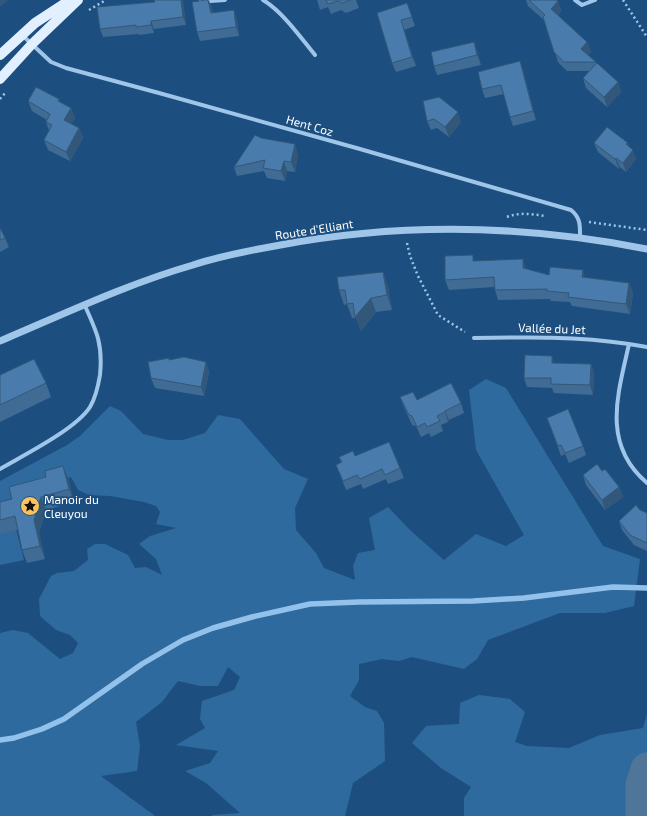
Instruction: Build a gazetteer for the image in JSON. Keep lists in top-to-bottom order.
{
  "streets": {
    "street": ["Hent Coz", "Route d'Elliant", "Vallée du Jet"]
  },
  "crossings": [
    ["Hent Coz", "Route d'Elliant"]
  ],
  "places": {
    "place": ["Manoir du Cleuyou"]
  }
}
